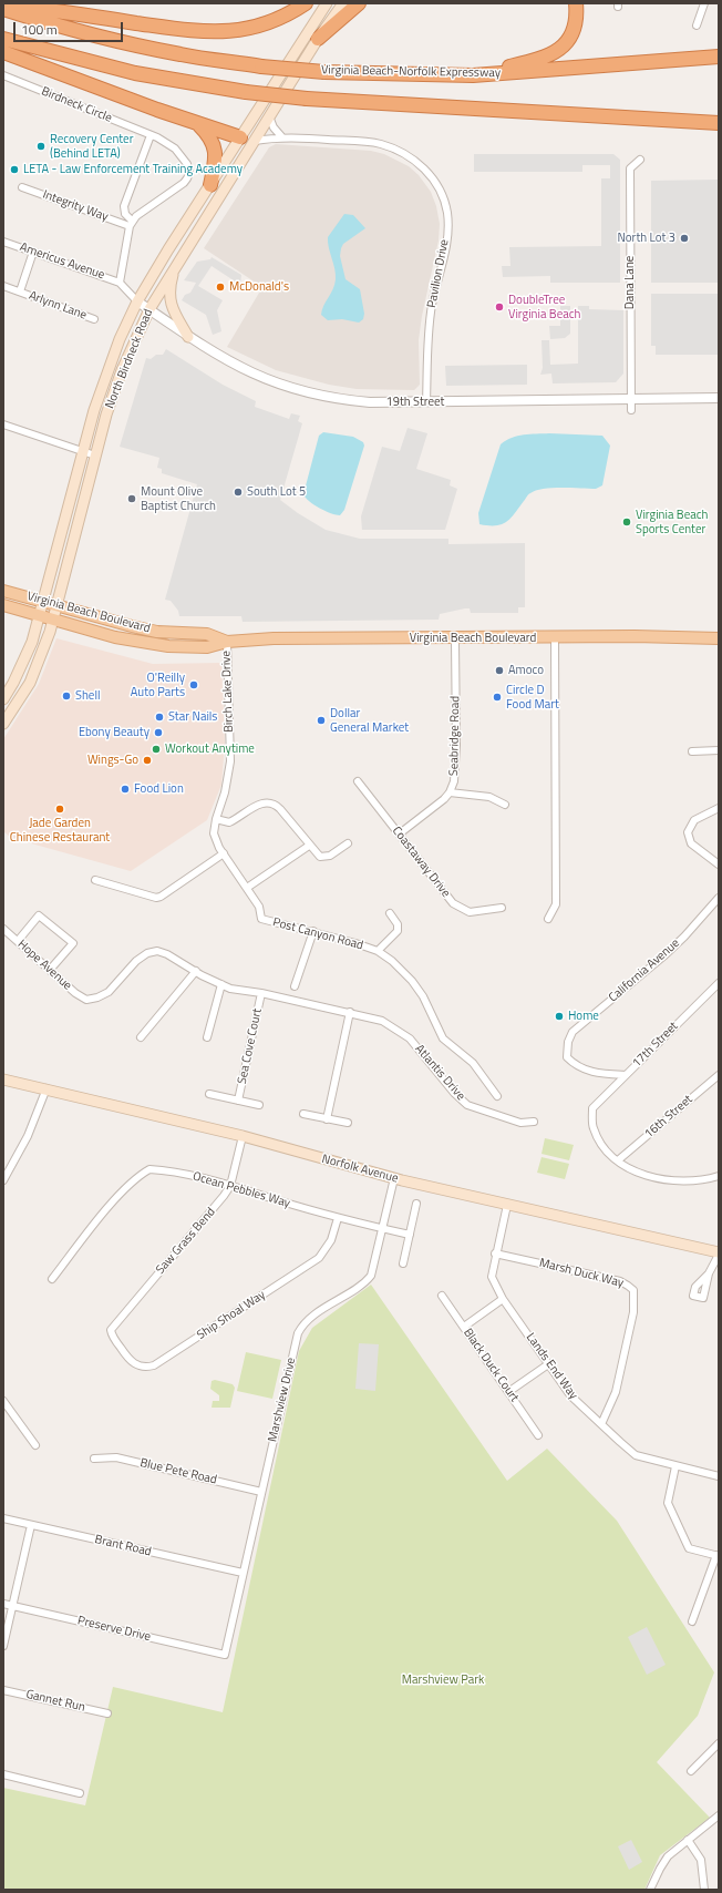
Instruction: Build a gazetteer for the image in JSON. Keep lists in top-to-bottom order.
{
  "streets": {
    "highway": ["Virginia Beach-Norfolk Expressway"],
    "main road": [
      "Pavilion Drive",
      "North Birdneck Road",
      "Virginia Beach Boulevard",
      "Norfolk Avenue"
    ],
    "street": [
      "Birdneck Circle",
      "Integrity Way",
      "Americus Avenue",
      "Dana Lane",
      "Arlynn Lane",
      "19th Street",
      "Birch Lake Drive",
      "Seabridge Road",
      "Coastaway Drive",
      "Post Canyon Road",
      "Hope Avenue",
      "California Avenue",
      "17th Street",
      "Sea Cove Court",
      "Atlantis Drive",
      "16th Street",
      "Ocean Pebbles Way",
      "Saw Grass Bend",
      "Marsh Duck Way",
      "Ship Shoal Way",
      "Black Duck Court",
      "Lands End Way",
      "Marshview Drive",
      "Blue Pete Road",
      "Brant Road",
      "Preserve Drive",
      "Gannet Run"
    ]
  },
  "crossings": [
    ["Birdneck Circle", "Integrity Way"],
    ["Americus Avenue", "Arlynn Lane"],
    ["Pavilion Drive", "North Birdneck Road"],
    ["Pavilion Drive", "19th Street"],
    ["Dana Lane", "19th Street"],
    ["North Birdneck Road", "19th Street"],
    ["North Birdneck Road", "Virginia Beach Boulevard"],
    ["Virginia Beach Boulevard", "Birch Lake Drive"],
    ["Virginia Beach Boulevard", "Seabridge Road"],
    ["Seabridge Road", "Coastaway Drive"],
    ["Hope Avenue", "Atlantis Drive"],
    ["California Avenue", "17th Street"],
    ["17th Street", "16th Street"],
    ["Sea Cove Court", "Atlantis Drive"],
    ["Norfolk Avenue", "Saw Grass Bend"],
    ["Norfolk Avenue", "Lands End Way"],
    ["Norfolk Avenue", "Marshview Drive"],
    ["Ocean Pebbles Way", "Saw Grass Bend"],
    ["Ocean Pebbles Way", "Ship Shoal Way"],
    ["Ocean Pebbles Way", "Marshview Drive"],
    ["Saw Grass Bend", "Ship Shoal Way"],
    ["Marsh Duck Way", "Lands End Way"],
    ["Marshview Drive", "Blue Pete Road"],
    ["Marshview Drive", "Brant Road"],
    ["Marshview Drive", "Preserve Drive"]
  ],
  "parks": ["Marshview Park"],
  "places": [
    "Recovery Center (Behind LETA)",
    "LETA - Law Enforcement Training Academy",
    "North Lot 3",
    "McDonald's",
    "DoubleTree Virginia Beach",
    "South Lot 5",
    "Mount Olive Baptist Church",
    "Virginia Beach Sports Center",
    "Amoco",
    "O'Reilly Auto Parts",
    "Shell",
    "Circle D Food Mart",
    "Star Nails",
    "Dollar General Market",
    "Ebony Beauty",
    "Workout Anytime",
    "Wings-Go",
    "Food Lion",
    "Jade Garden Chinese Restaurant",
    "Home"
  ],
  "scale_bar": "100 m"
}
